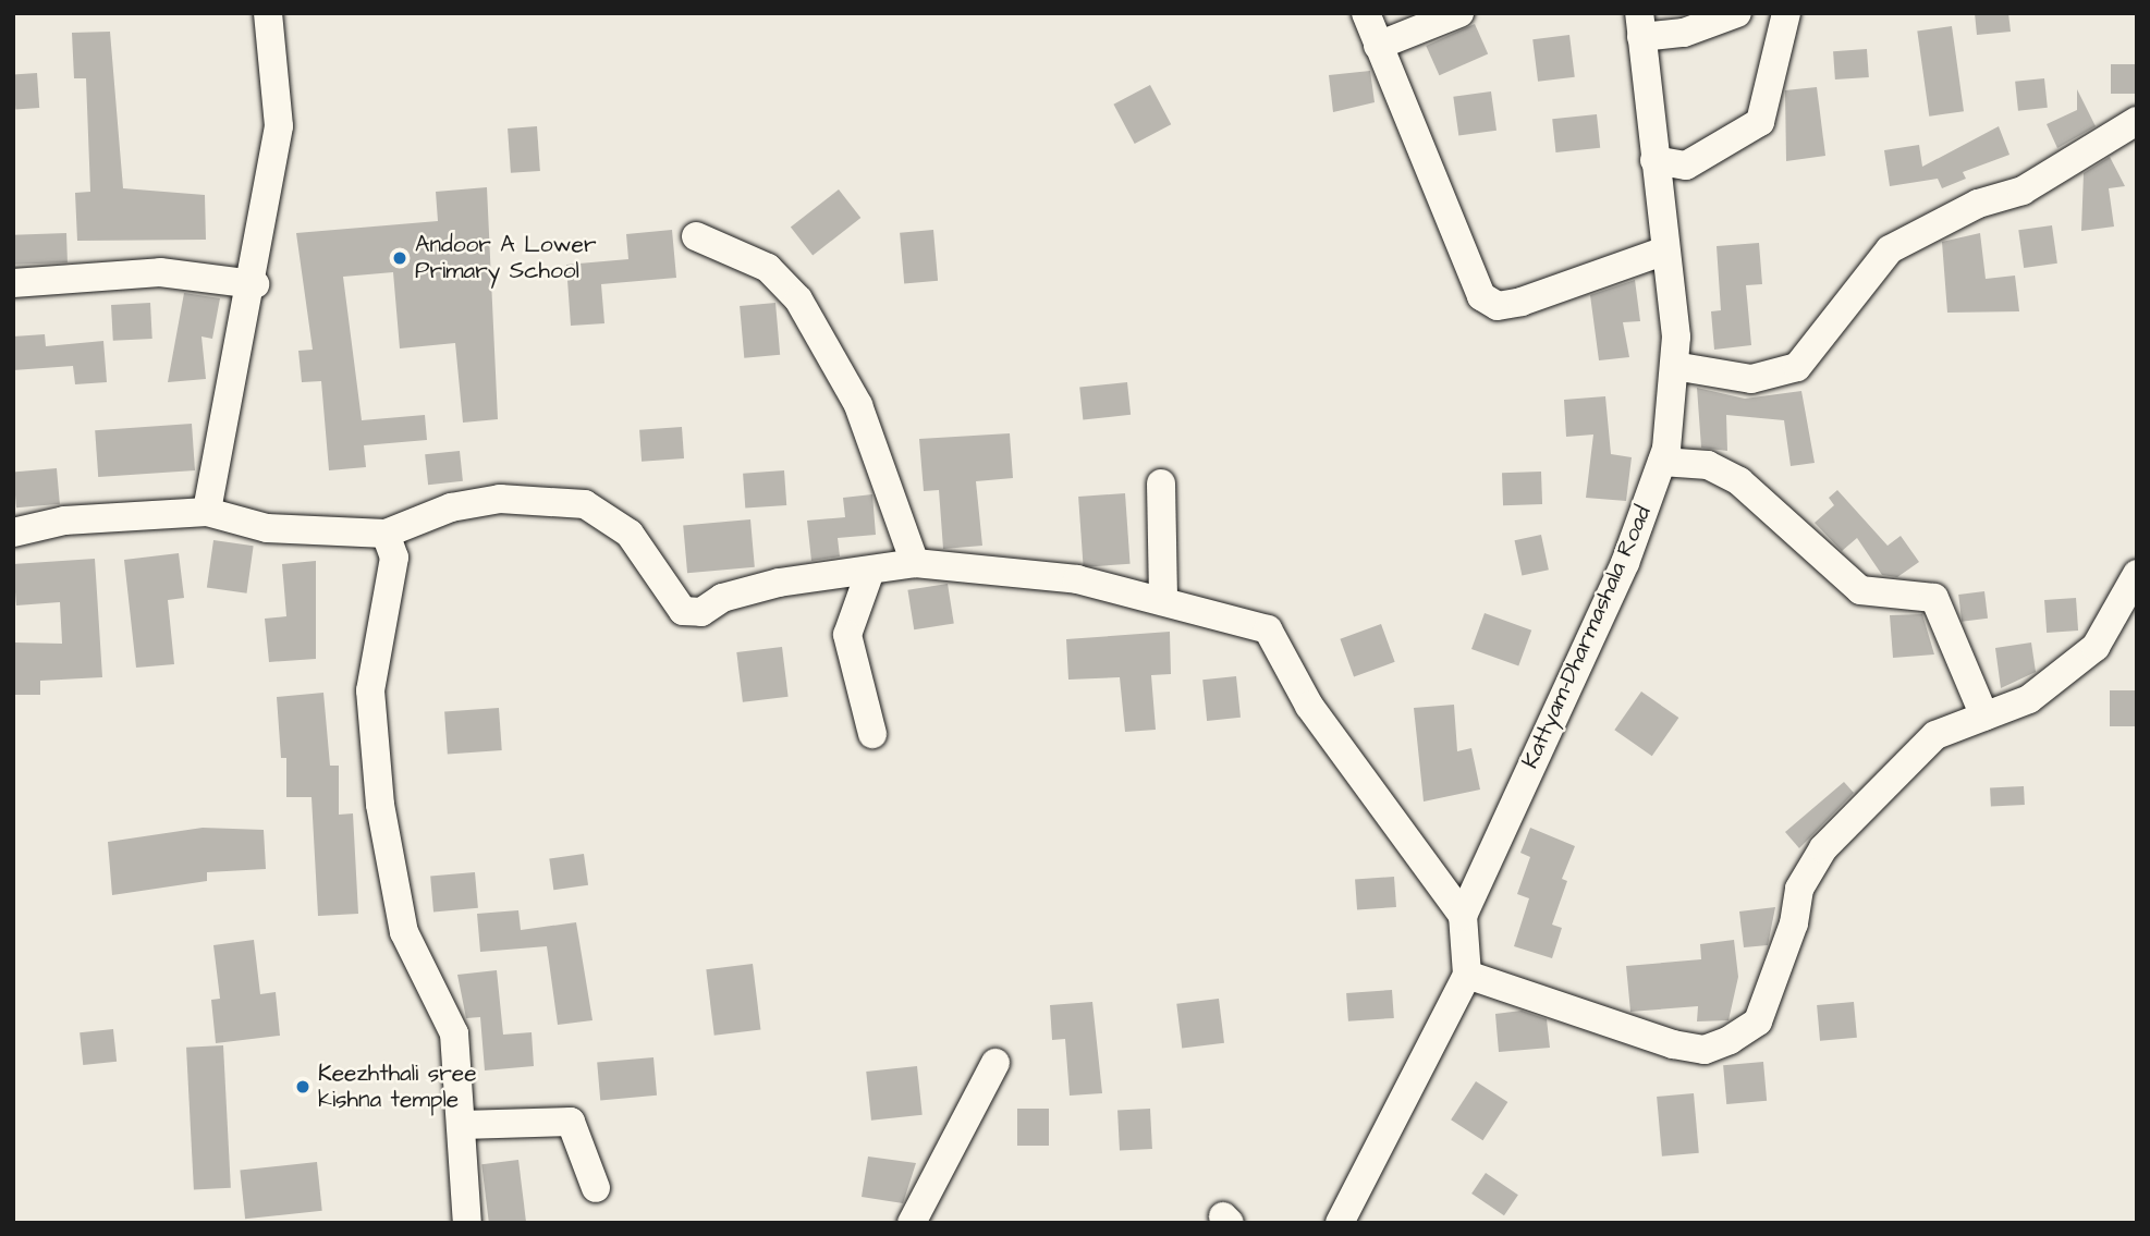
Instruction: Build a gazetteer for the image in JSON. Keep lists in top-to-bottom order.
{
  "streets": {
    "street": ["Kattyam-Dharmashala Road"]
  },
  "places": ["Andoor A Lower Primary School", "Keezhthali sree kishna temple"]
}
